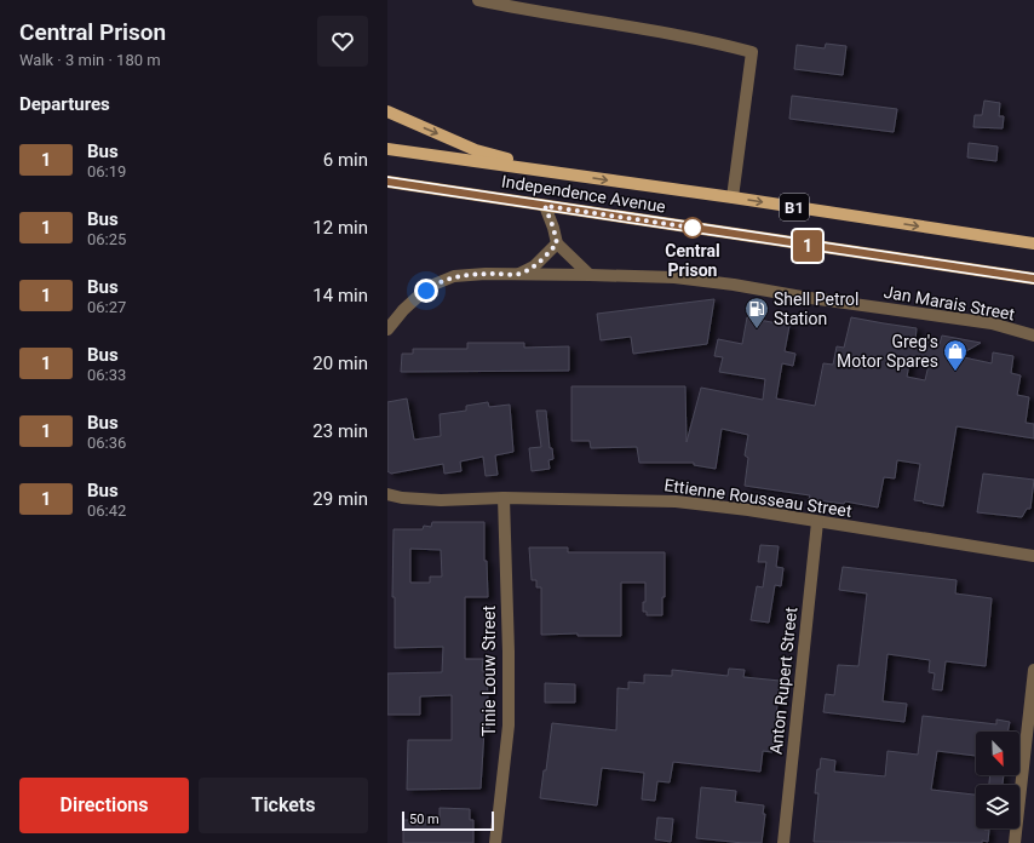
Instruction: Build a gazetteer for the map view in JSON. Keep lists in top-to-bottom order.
{
  "streets": {
    "main road": ["Independence Avenue", "B1"],
    "street": [
      "Jan Marais Street",
      "Ettienne Rousseau Street",
      "Tinie Louw Street",
      "Anton Rupert Street"
    ]
  },
  "crossings": [
    ["Independence Avenue", "B1"],
    ["Ettienne Rousseau Street", "Tinie Louw Street"],
    ["Ettienne Rousseau Street", "Anton Rupert Street"]
  ],
  "places": {
    "other": ["Central Prison"],
    "fuel station": ["Shell Petrol Station"],
    "shop": ["Greg's Motor Spares"]
  },
  "lines": ["bus line 1"],
  "scale_bar": "50 m",
  "north": "bottom right",
  "page": {
    "heading": [
      ["Central Prison", "Walk · 3 min · 180 m"],
      "Departures"
    ],
    "on_map": "1",
    "list": [
      {
        "mark": "1",
        "name": "Bus",
        "note": "06:19",
        "value": "6 min"
      },
      {
        "mark": "1",
        "name": "Bus",
        "note": "06:25",
        "value": "12 min"
      },
      {
        "mark": "1",
        "name": "Bus",
        "note": "06:27",
        "value": "14 min"
      },
      {
        "mark": "1",
        "name": "Bus",
        "note": "06:33",
        "value": "20 min"
      },
      {
        "mark": "1",
        "name": "Bus",
        "note": "06:36",
        "value": "23 min"
      },
      {
        "mark": "1",
        "name": "Bus",
        "note": "06:42",
        "value": "29 min"
      }
    ],
    "buttons": ["Directions", "Tickets"],
    "scale": "50 m"
  }
}
